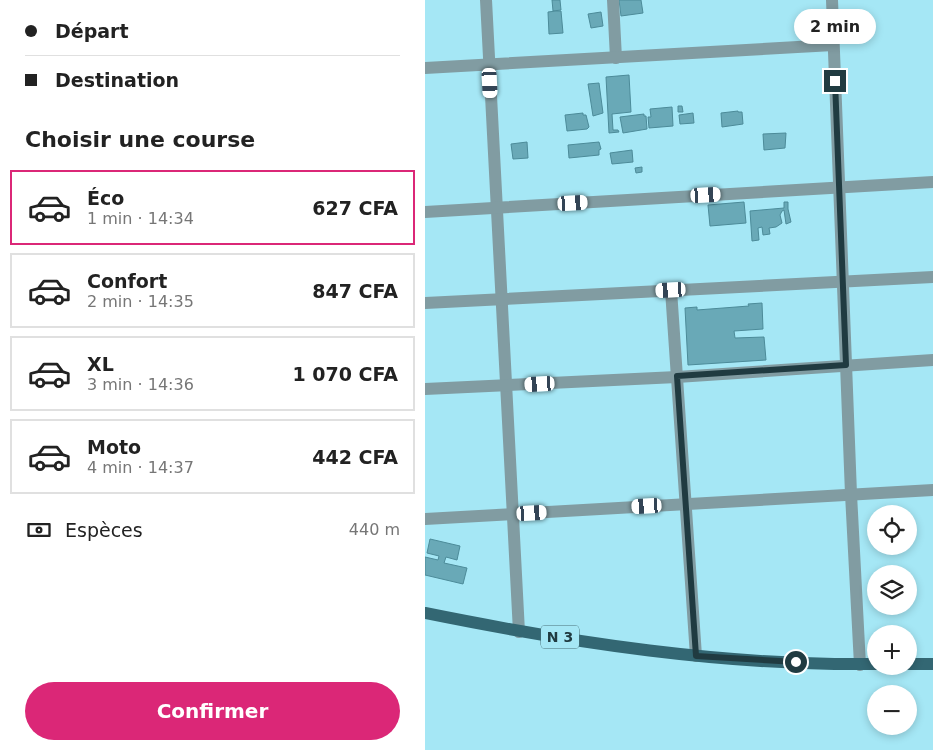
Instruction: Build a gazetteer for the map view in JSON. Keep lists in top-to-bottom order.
{
  "streets": {
    "main road": ["N 3"]
  },
  "page": {
    "banner": ["Départ", "Destination"],
    "bubble": "2 min",
    "heading": "Choisir une course",
    "list": [
      {
        "name": "Éco",
        "note": "1 min · 14:34",
        "value": "627 CFA"
      },
      {
        "name": "Confort",
        "note": "2 min · 14:35",
        "value": "847 CFA"
      },
      {
        "name": "XL",
        "note": "3 min · 14:36",
        "value": "1 070 CFA"
      },
      {
        "name": "Moto",
        "note": "4 min · 14:37",
        "value": "442 CFA"
      }
    ],
    "pay": ["Espèces", "440 m"],
    "map_buttons": ["+", "−"],
    "buttons": "Confirmer"
  }
}
